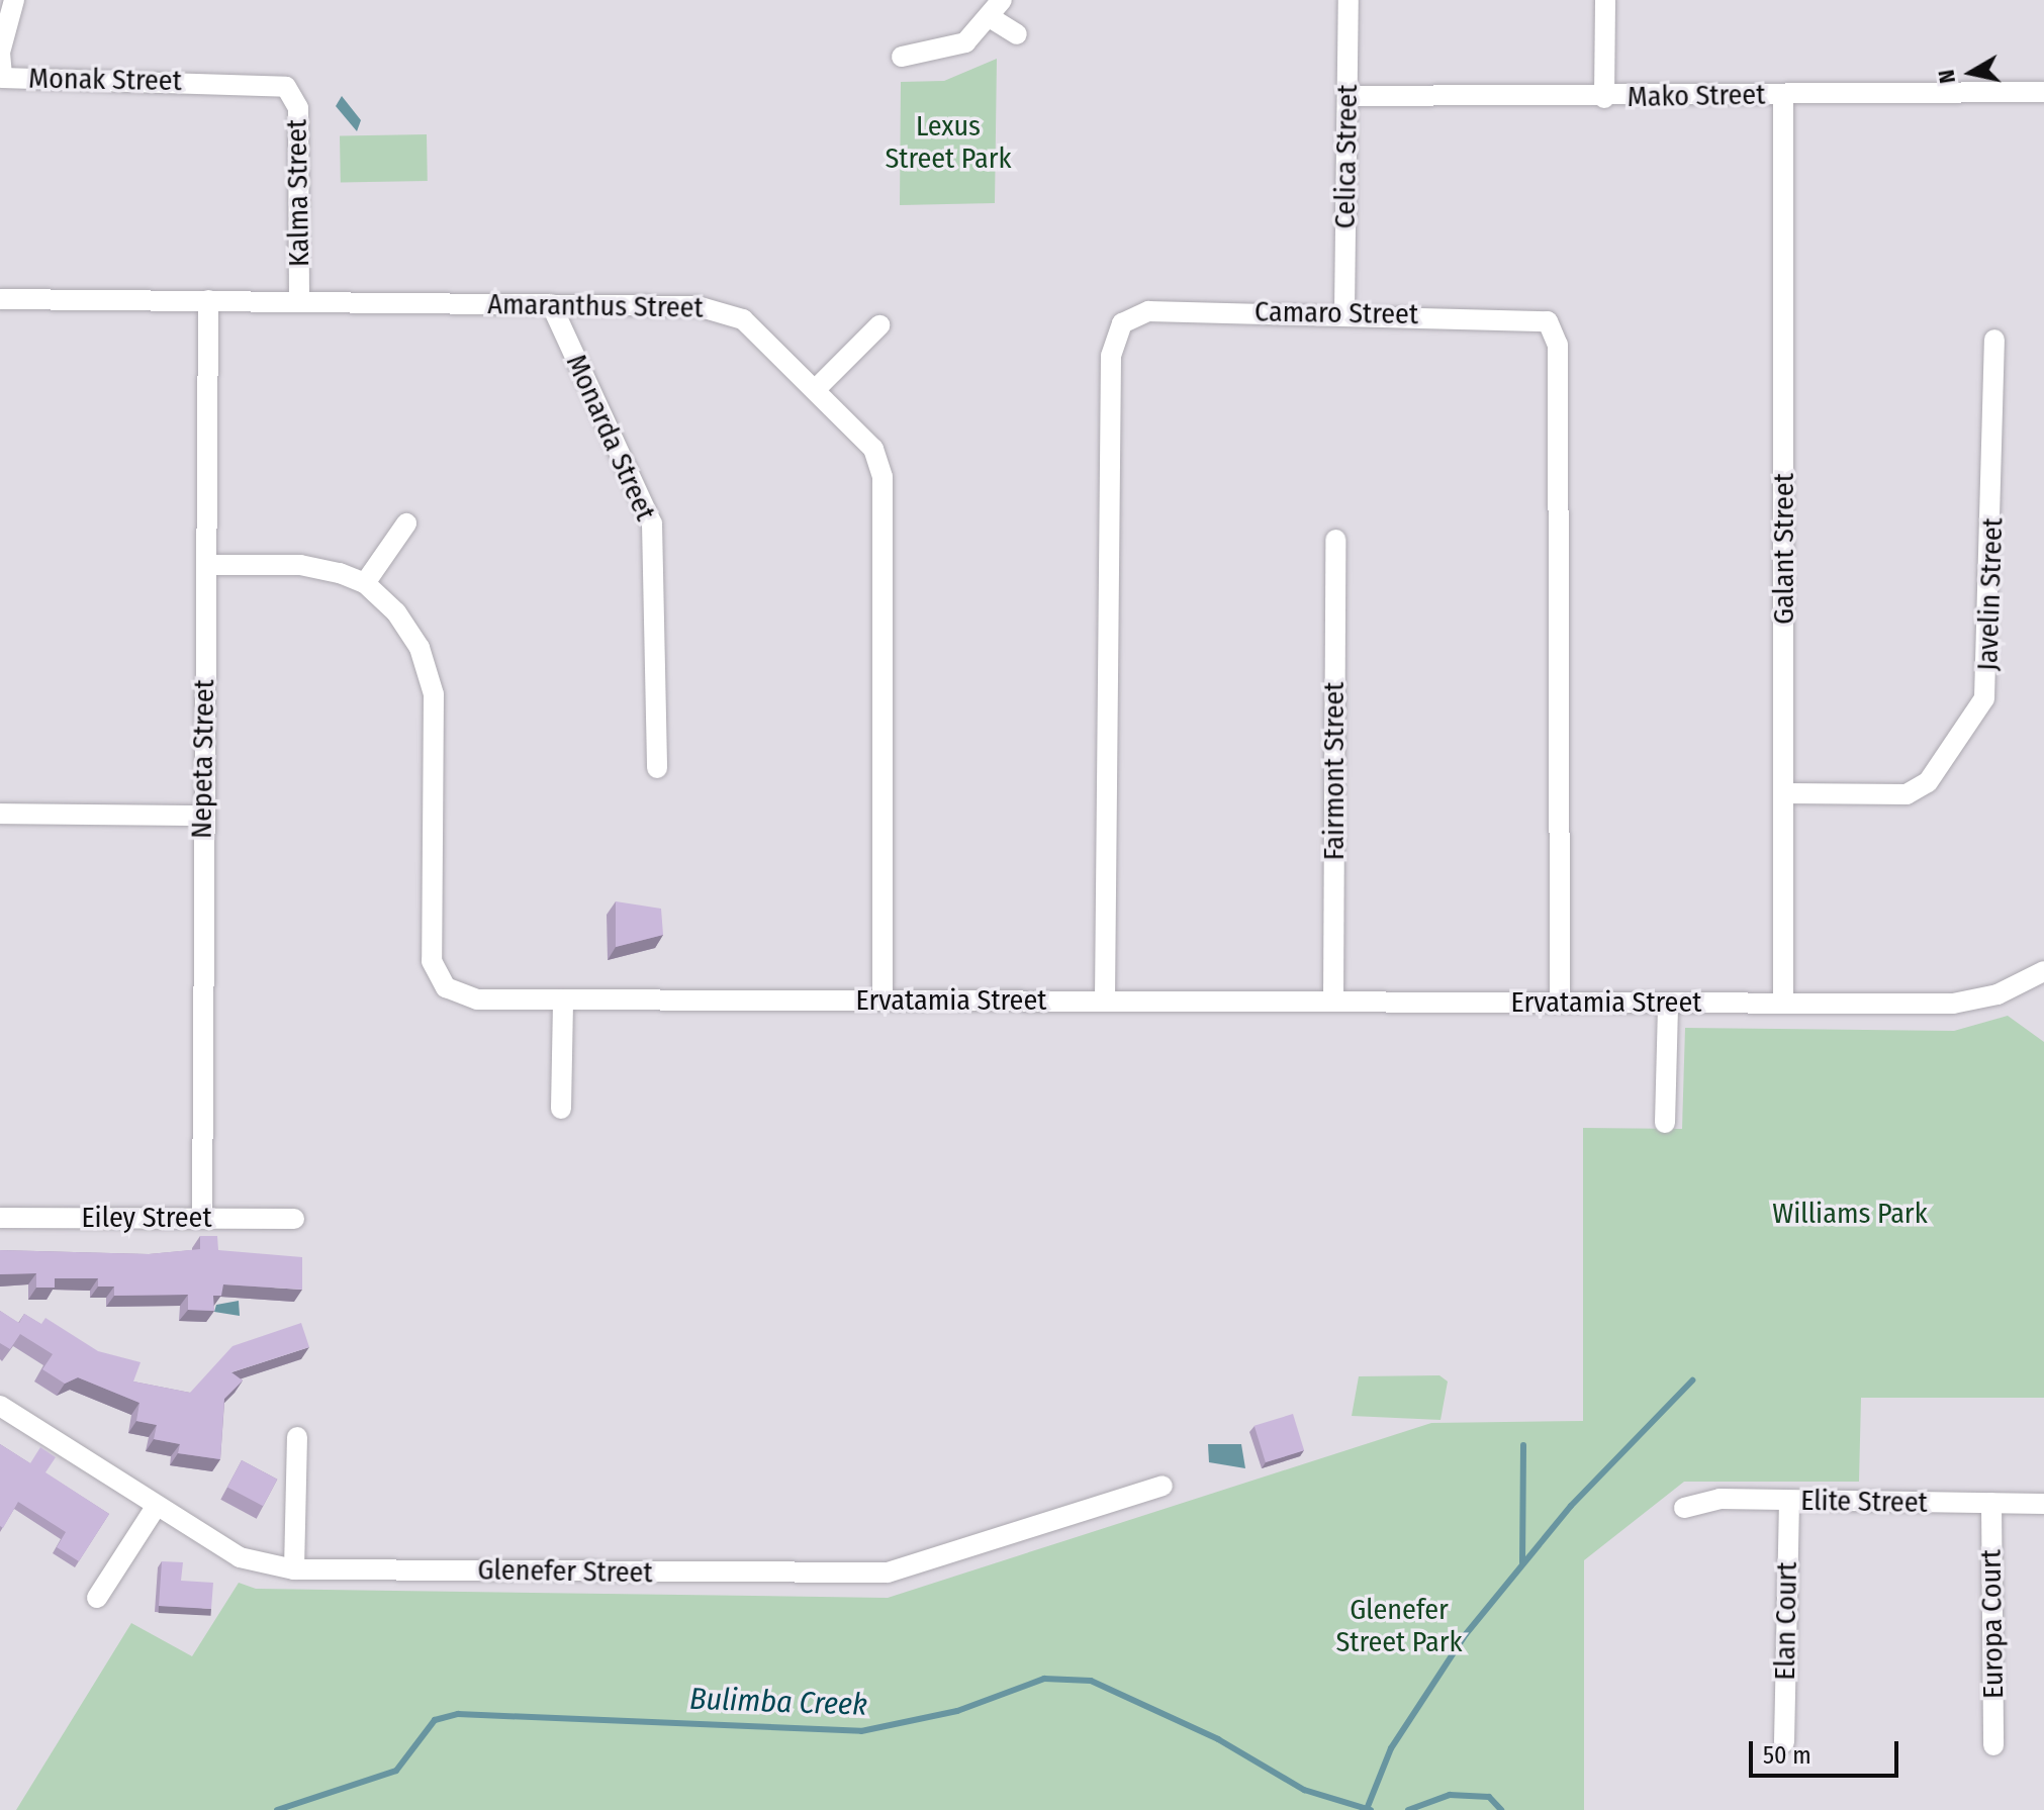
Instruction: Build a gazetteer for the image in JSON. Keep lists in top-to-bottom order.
{
  "streets": {
    "street": [
      "Monak Street",
      "Mako Street",
      "Celica Street",
      "Kalma Street",
      "Amaranthus Street",
      "Camaro Street",
      "Monarda Street",
      "Galant Street",
      "Javelin Street",
      "Nepeta Street",
      "Fairmont Street",
      "Ervatamia Street",
      "Eiley Street",
      "Elite Street",
      "Glenefer Street",
      "Elan Court",
      "Europa Court"
    ]
  },
  "crossings": [
    ["Monak Street", "Kalma Street"],
    ["Mako Street", "Celica Street"],
    ["Mako Street", "Galant Street"],
    ["Celica Street", "Camaro Street"],
    ["Kalma Street", "Amaranthus Street"],
    ["Amaranthus Street", "Monarda Street"],
    ["Amaranthus Street", "Nepeta Street"],
    ["Amaranthus Street", "Ervatamia Street"],
    ["Camaro Street", "Ervatamia Street"],
    ["Galant Street", "Javelin Street"],
    ["Galant Street", "Ervatamia Street"],
    ["Nepeta Street", "Eiley Street"],
    ["Fairmont Street", "Ervatamia Street"],
    ["Elite Street", "Elan Court"],
    ["Elite Street", "Europa Court"]
  ],
  "water": ["Bulimba Creek"],
  "parks": ["Lexus Street Park", "Williams Park", "Glenefer Street Park"],
  "scale_bar": "50 m",
  "north": "left"
}
